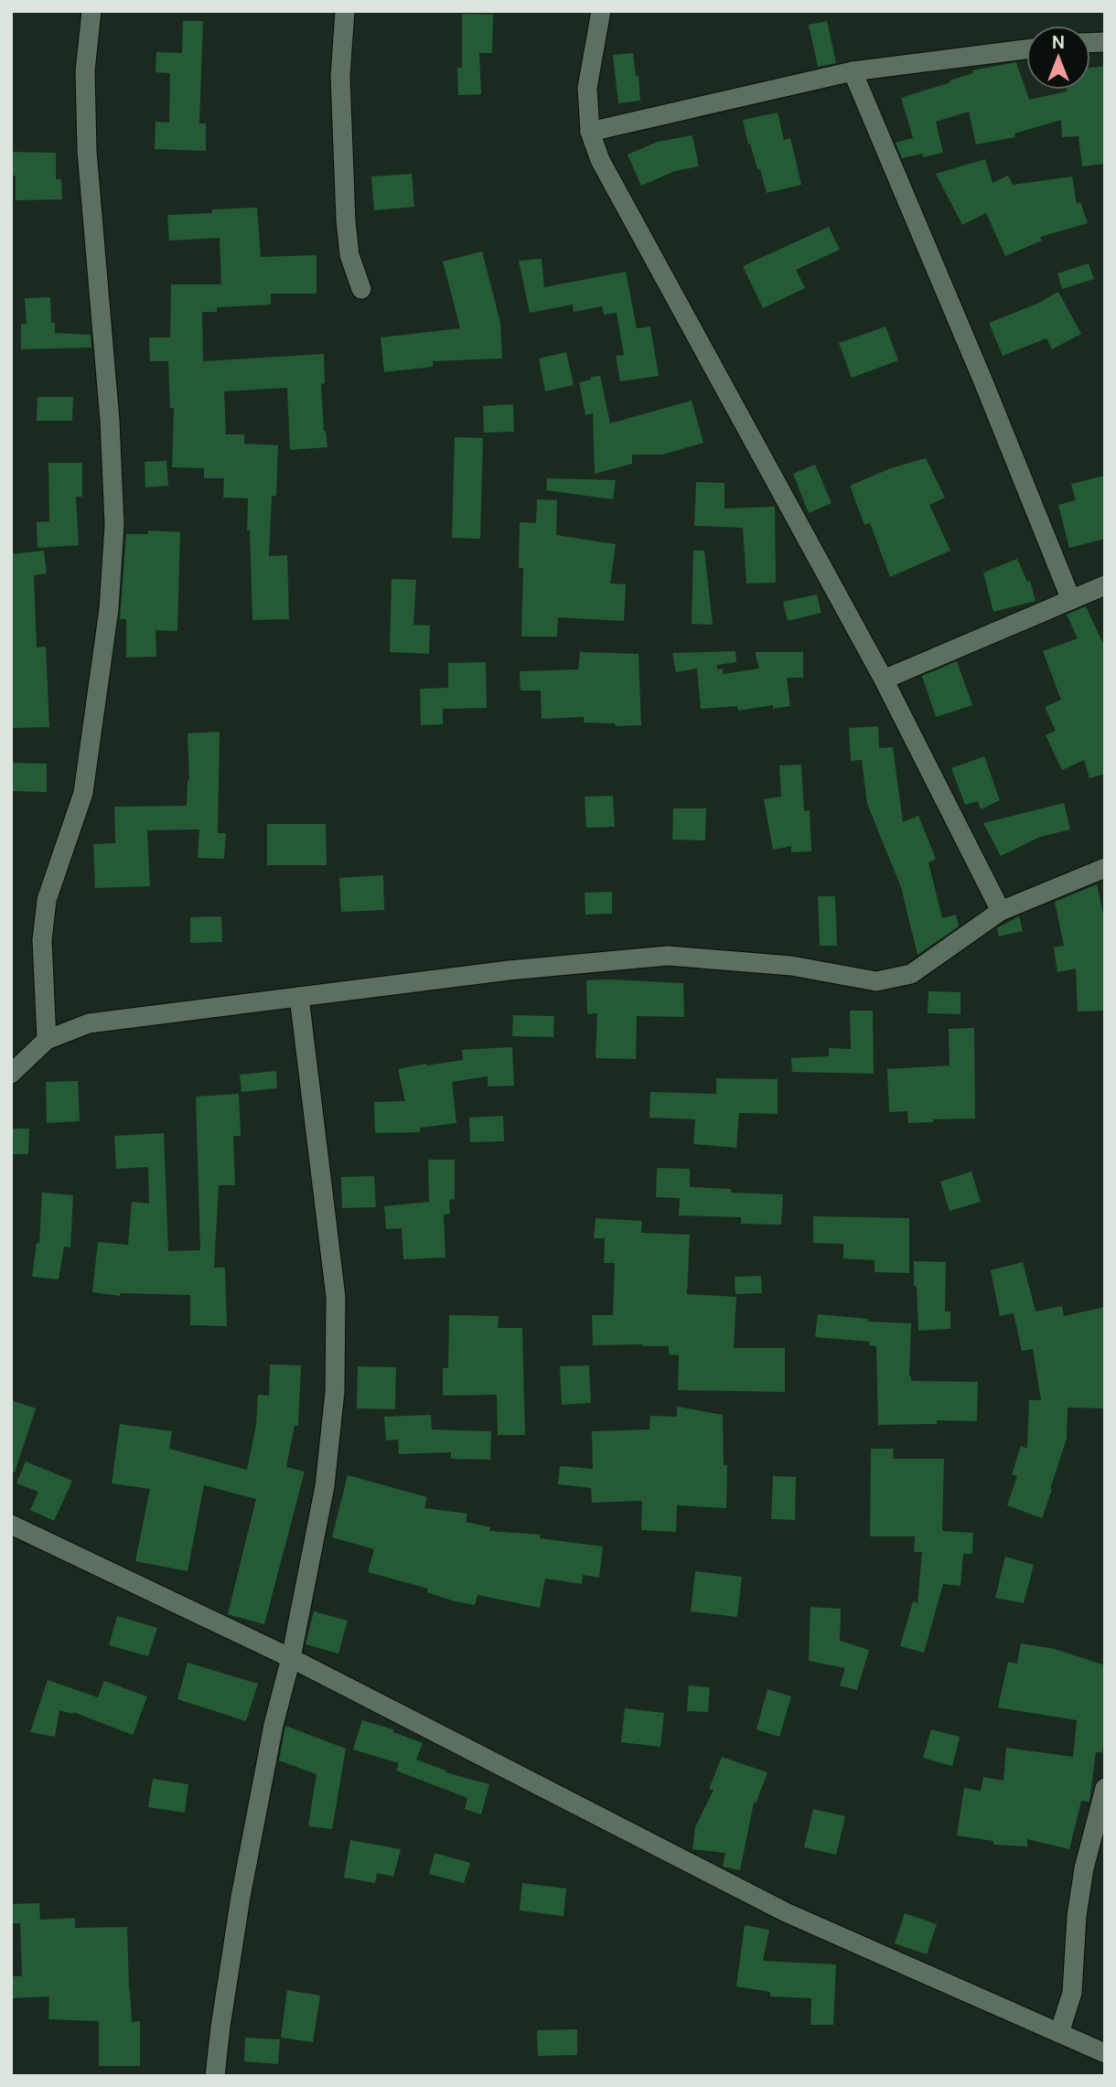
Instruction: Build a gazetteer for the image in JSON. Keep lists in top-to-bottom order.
{
  "north": "top"
}
